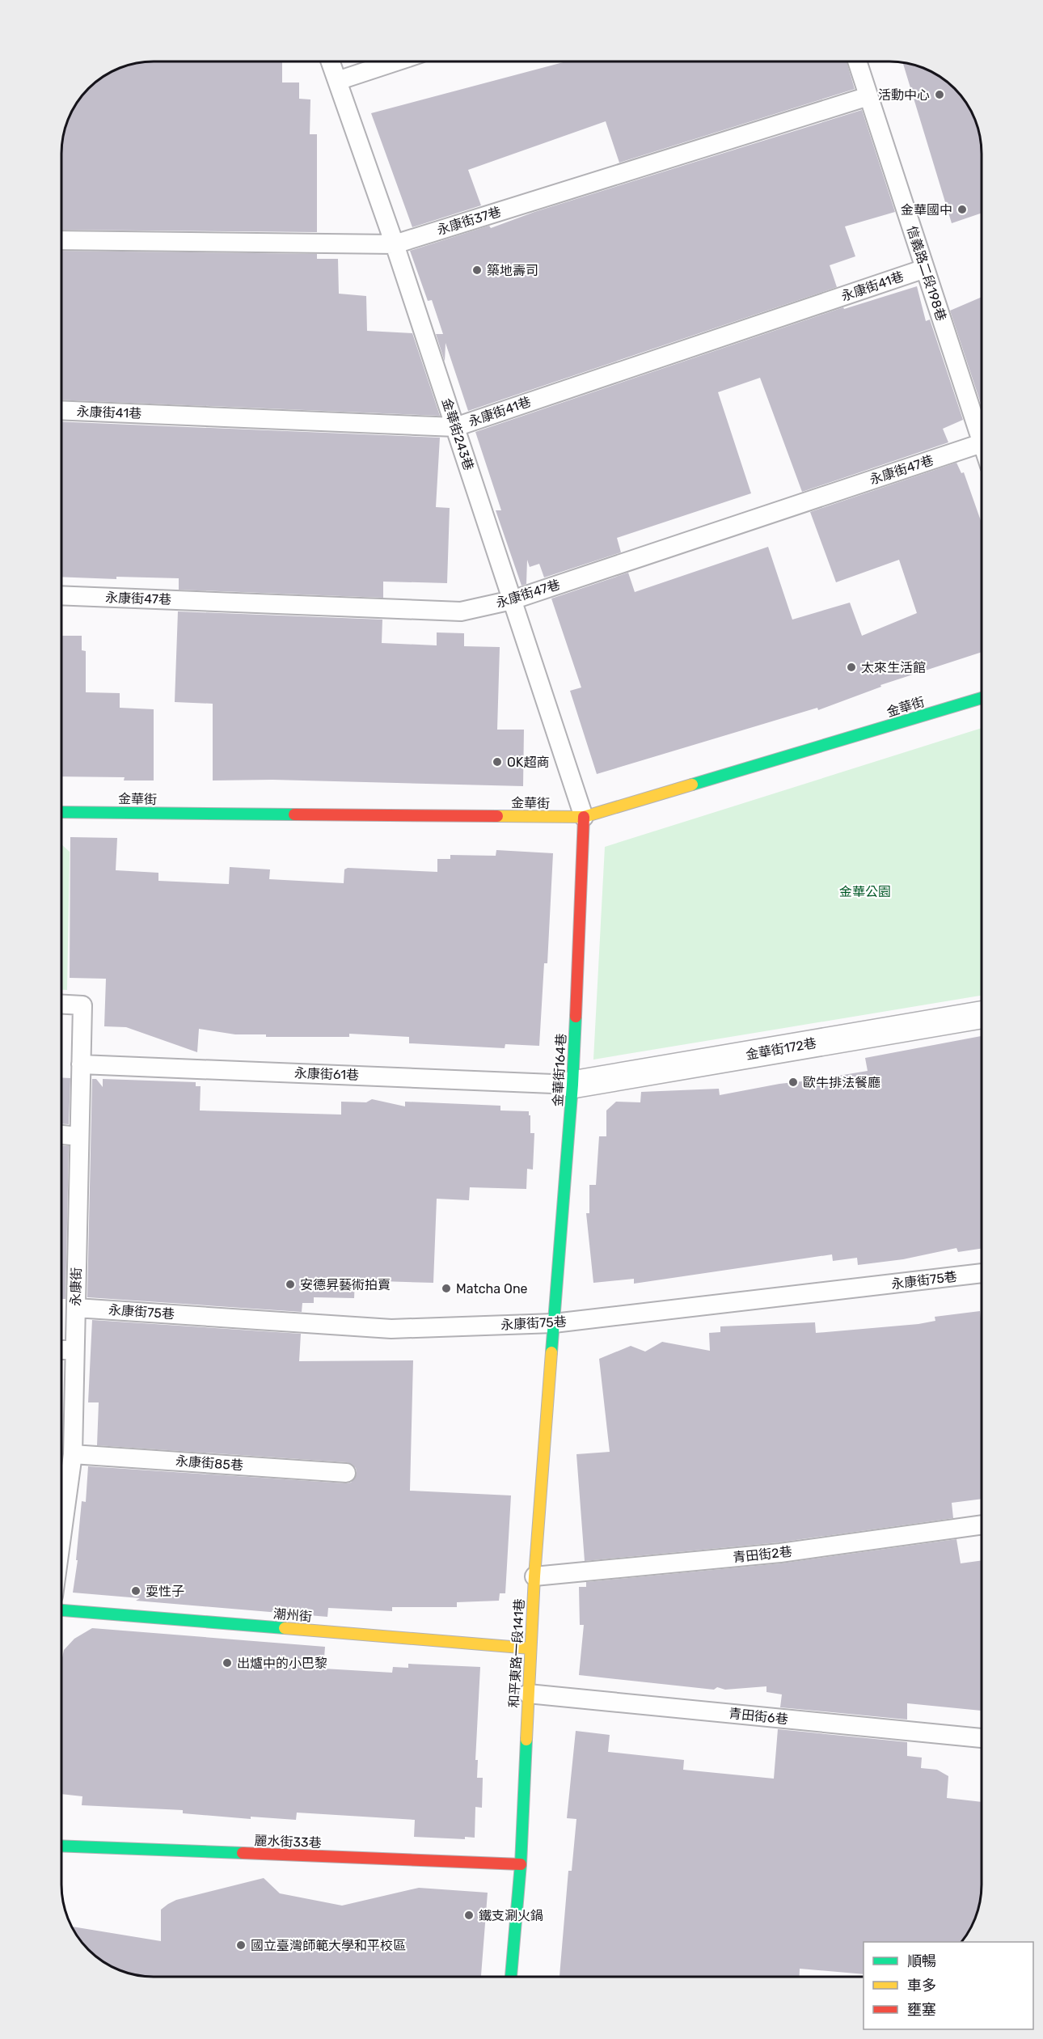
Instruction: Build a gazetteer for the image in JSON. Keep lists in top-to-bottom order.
{
  "streets": {
    "street": [
      "金華街",
      "金華街172巷",
      "金華街164巷",
      "潮州街",
      "和平東路一段141巷",
      "麗水街33巷"
    ],
    "lane": [
      "永康街37巷",
      "信義路二段198巷",
      "永康街41巷",
      "金華街243巷",
      "永康街47巷",
      "永康街61巷",
      "永康街75巷",
      "永康街",
      "永康街85巷",
      "青田街2巷",
      "青田街6巷"
    ]
  },
  "crossings": [
    ["永康街37巷", "信義路二段198巷"],
    ["永康街37巷", "金華街243巷"],
    ["信義路二段198巷", "永康街41巷"],
    ["信義路二段198巷", "永康街47巷"],
    ["永康街41巷", "金華街243巷"],
    ["金華街243巷", "永康街47巷"],
    ["金華街243巷", "金華街"],
    ["金華街243巷", "金華街164巷"],
    ["金華街", "金華街164巷"],
    ["金華街172巷", "金華街164巷"],
    ["金華街172巷", "永康街61巷"],
    ["金華街164巷", "永康街61巷"],
    ["金華街164巷", "永康街75巷"],
    ["金華街164巷", "和平東路一段141巷"],
    ["永康街61巷", "永康街"],
    ["永康街75巷", "永康街"],
    ["永康街75巷", "和平東路一段141巷"],
    ["永康街", "永康街85巷"],
    ["青田街2巷", "和平東路一段141巷"],
    ["潮州街", "和平東路一段141巷"],
    ["和平東路一段141巷", "青田街6巷"],
    ["和平東路一段141巷", "麗水街33巷"]
  ],
  "parks": ["金華公園"],
  "places": [
    "活動中心",
    "金華國中",
    "築地壽司",
    "太來生活館",
    "OK超商",
    "歐牛排法餐廳",
    "安德昇藝術拍賣",
    "Matcha One",
    "耍性子",
    "出爐中的小巴黎",
    "鐵支涮火鍋",
    "國立臺灣師範大學和平校區"
  ],
  "legend": ["順暢", "車多", "壅塞"]
}
